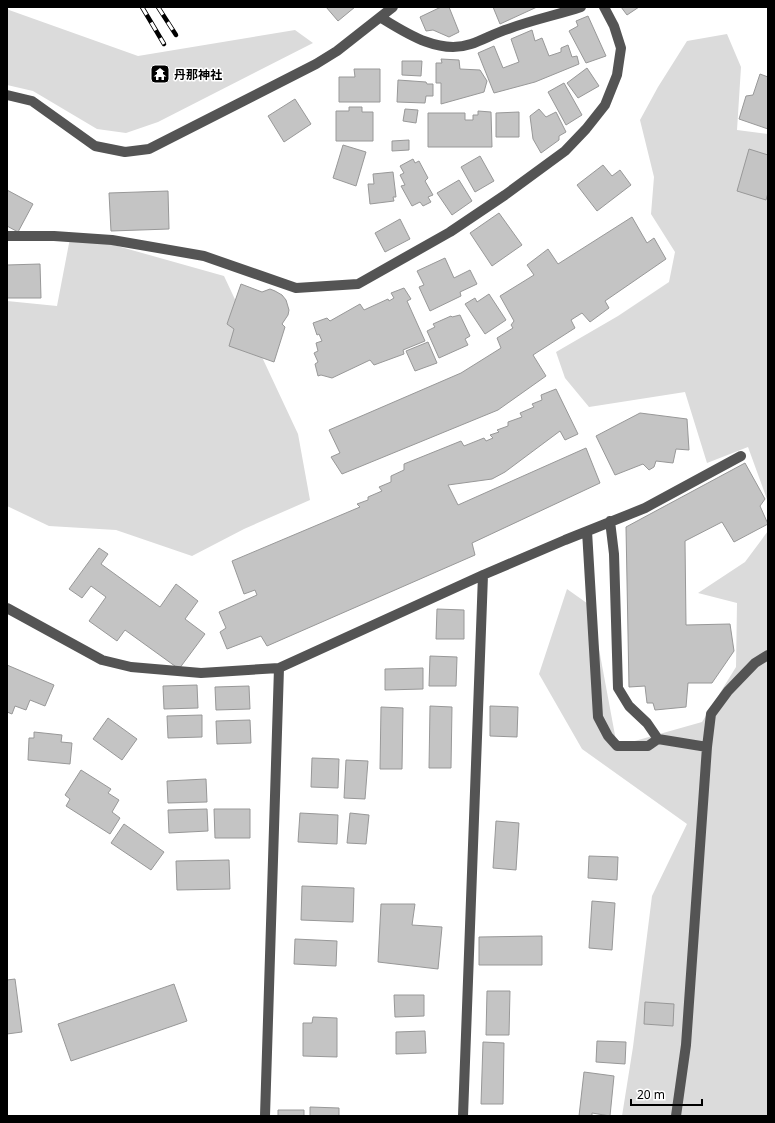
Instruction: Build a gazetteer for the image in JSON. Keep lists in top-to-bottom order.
{
  "places": {
    "temple": ["丹那神社"]
  },
  "scale_bar": "20 m"
}
